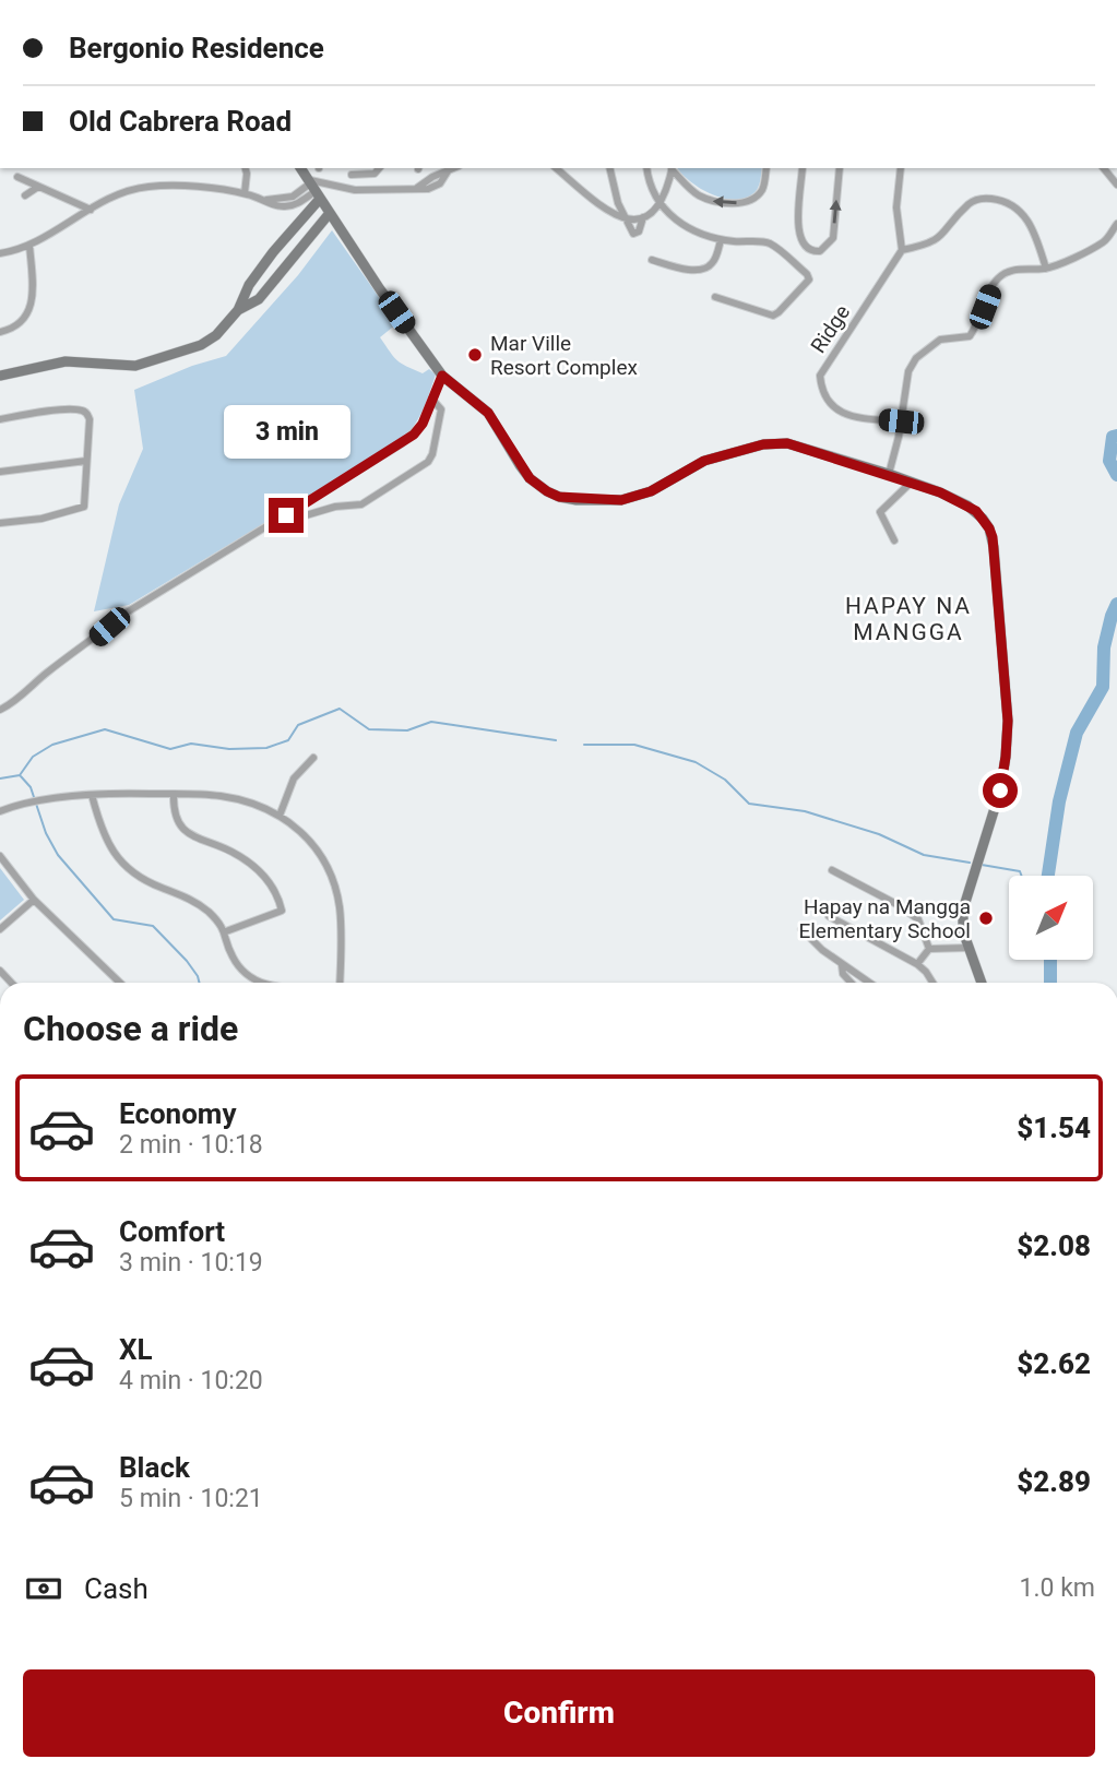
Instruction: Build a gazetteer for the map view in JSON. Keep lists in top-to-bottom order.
{
  "streets": {
    "street": ["Ridge"]
  },
  "districts": ["HAPAY NA MANGGA"],
  "places": ["Mar Ville Resort Complex", "Hapay na Mangga Elementary School"],
  "north": "top right",
  "page": {
    "banner": ["Bergonio Residence", "Old Cabrera Road"],
    "bubble": "3 min",
    "heading": "Choose a ride",
    "list": [
      {
        "name": "Economy",
        "note": "2 min · 10:18",
        "value": "$1.54"
      },
      {
        "name": "Comfort",
        "note": "3 min · 10:19",
        "value": "$2.08"
      },
      {
        "name": "XL",
        "note": "4 min · 10:20",
        "value": "$2.62"
      },
      {
        "name": "Black",
        "note": "5 min · 10:21",
        "value": "$2.89"
      }
    ],
    "pay": ["Cash", "1.0 km"],
    "buttons": "Confirm"
  }
}
